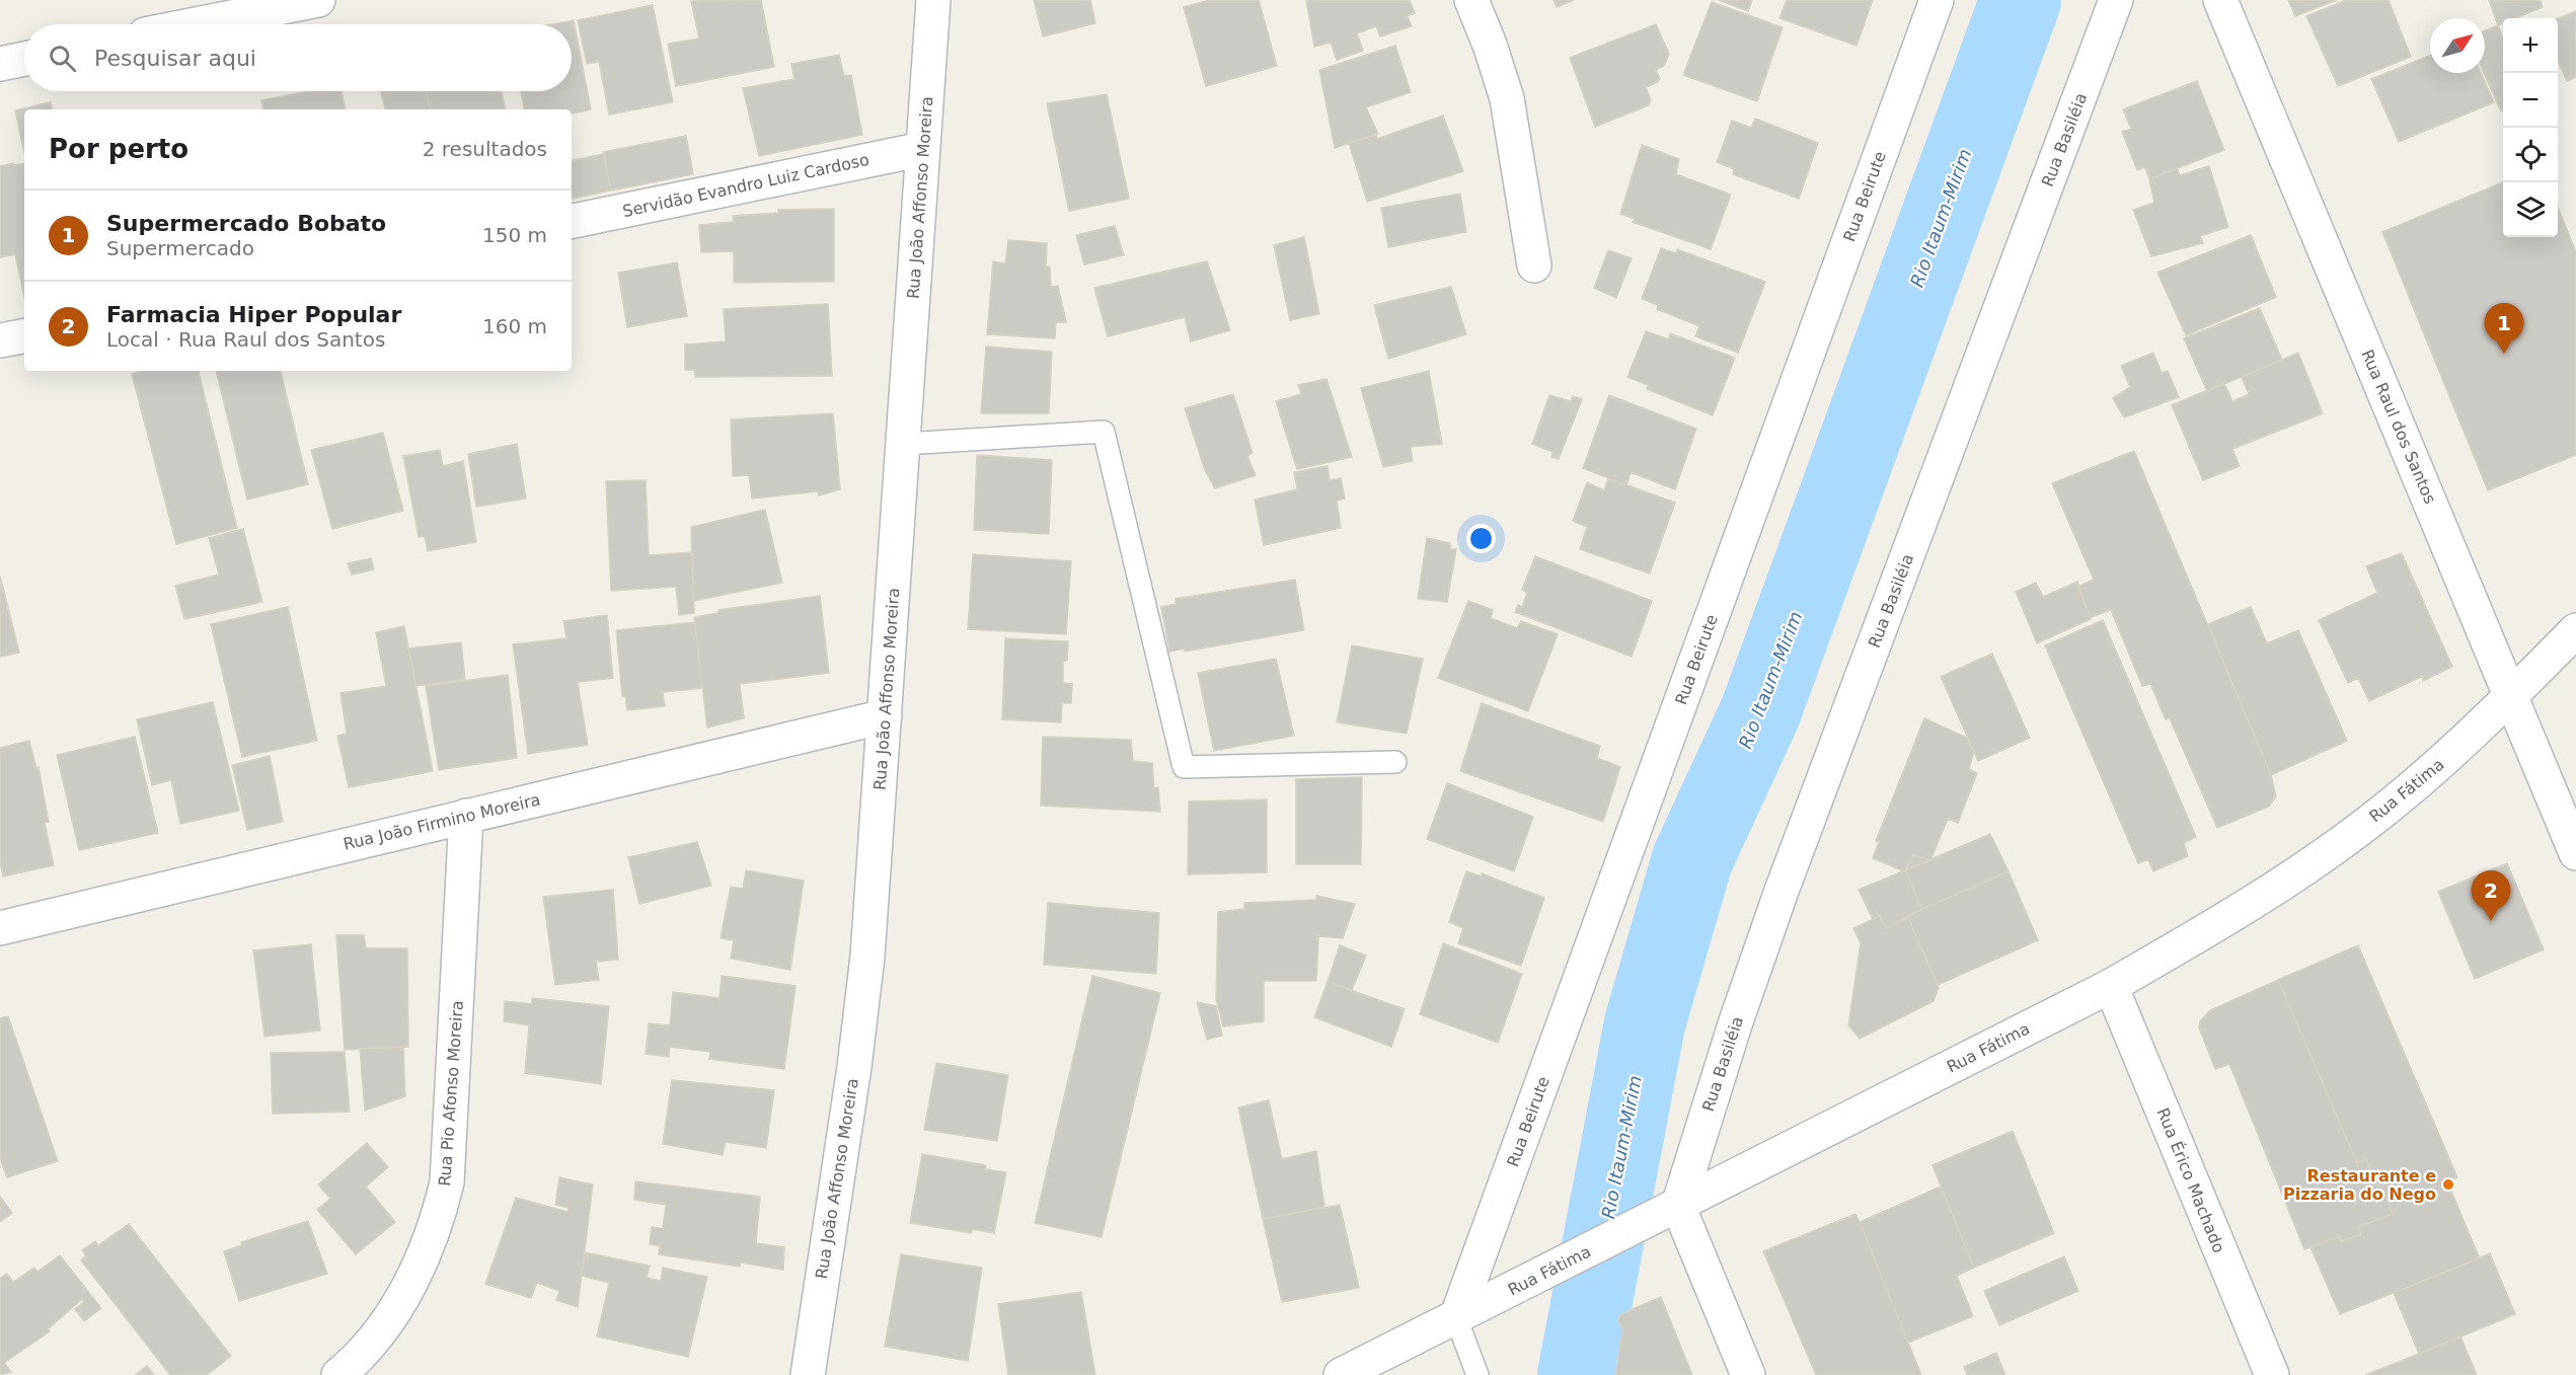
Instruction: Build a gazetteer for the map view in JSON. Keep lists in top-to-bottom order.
{
  "streets": {
    "street": [
      "Rua Basiléia",
      "Servidão Evandro Luiz Cardoso",
      "Rua Beirute",
      "Rua João Affonso Moreira",
      "Rua Raul dos Santos",
      "Rua Fátima",
      "Rua João Firmino Moreira",
      "Rua Pio Afonso Moreira",
      "Rua Érico Machado"
    ]
  },
  "crossings": [
    ["Rua Basiléia", "Rua Fátima"],
    ["Servidão Evandro Luiz Cardoso", "Rua João Affonso Moreira"],
    ["Rua Beirute", "Rua Fátima"],
    ["Rua João Affonso Moreira", "Rua João Firmino Moreira"],
    ["Rua Raul dos Santos", "Rua Fátima"],
    ["Rua Fátima", "Rua Érico Machado"],
    ["Rua João Firmino Moreira", "Rua Pio Afonso Moreira"]
  ],
  "water": ["Rio Itaum-Mirim"],
  "places": ["Restaurante e Pizzaria do Nego"],
  "north": "top right",
  "page": {
    "map_buttons": ["+", "−"],
    "search": "Pesquisar aqui",
    "heading": ["Por perto", "2 resultados"],
    "list": [
      {
        "mark": "1",
        "name": "Supermercado Bobato",
        "note": "Supermercado",
        "value": "150 m"
      },
      {
        "mark": "2",
        "name": "Farmacia Hiper Popular",
        "note": "Local · Rua Raul dos Santos",
        "value": "160 m"
      }
    ],
    "pins": ["1", "2"]
  }
}
